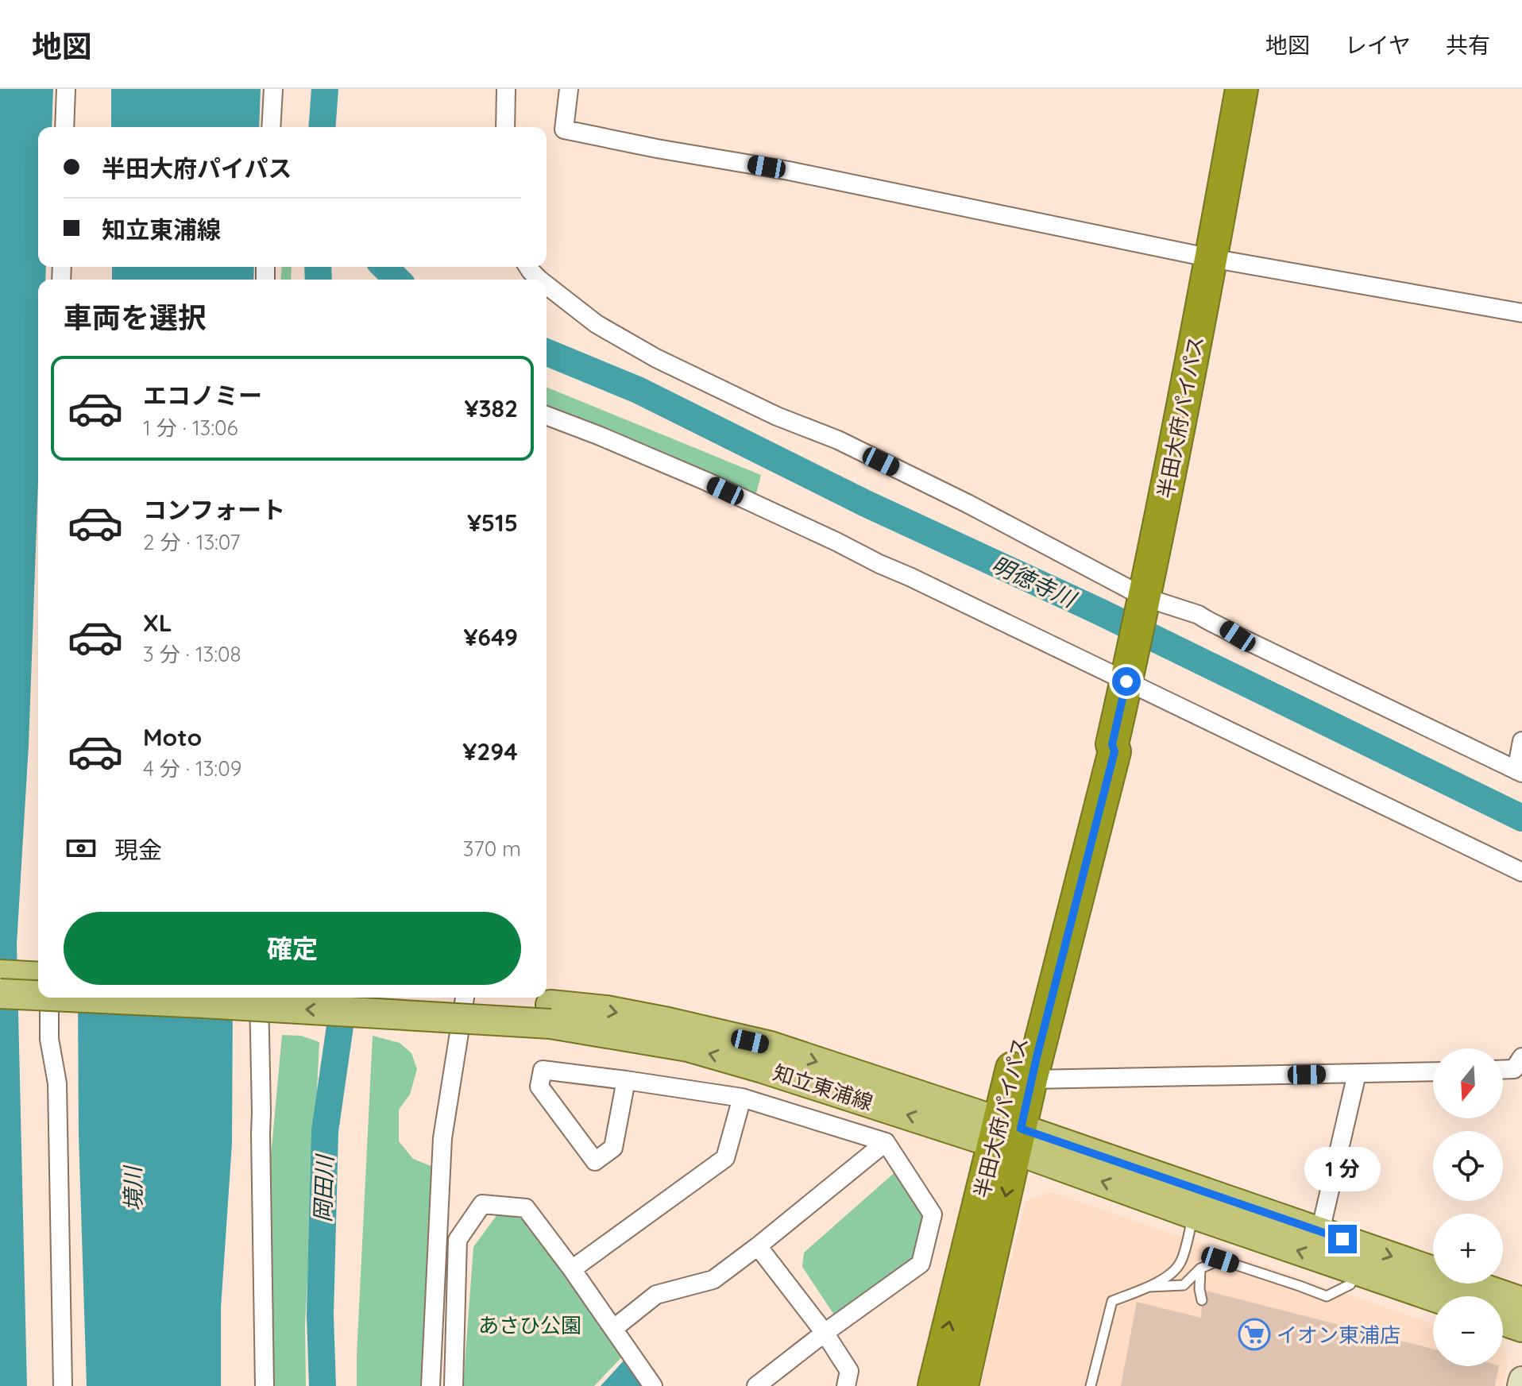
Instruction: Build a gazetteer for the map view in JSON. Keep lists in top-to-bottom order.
{
  "streets": {
    "highway": ["半田大府パイパス"],
    "main road": ["知立東浦線"]
  },
  "crossings": [
    ["半田大府パイパス", "知立東浦線"]
  ],
  "water": ["明徳寺川", "境川", "岡田川"],
  "parks": ["あさひ公園"],
  "places": {
    "supermarket": ["イオン東浦店"]
  },
  "north": "bottom",
  "page": {
    "header": "地図",
    "nav": ["地図", "レイヤ", "共有"],
    "banner": ["半田大府パイパス", "知立東浦線"],
    "heading": "車両を選択",
    "list": [
      {
        "name": "エコノミー",
        "note": "1 分 · 13:06",
        "value": "¥382"
      },
      {
        "name": "コンフォート",
        "note": "2 分 · 13:07",
        "value": "¥515"
      },
      {
        "name": "XL",
        "note": "3 分 · 13:08",
        "value": "¥649"
      },
      {
        "name": "Moto",
        "note": "4 分 · 13:09",
        "value": "¥294"
      }
    ],
    "pay": ["現金", "370 m"],
    "buttons": "確定",
    "map_buttons": ["+", "−"],
    "bubble": "1 分"
  }
}
